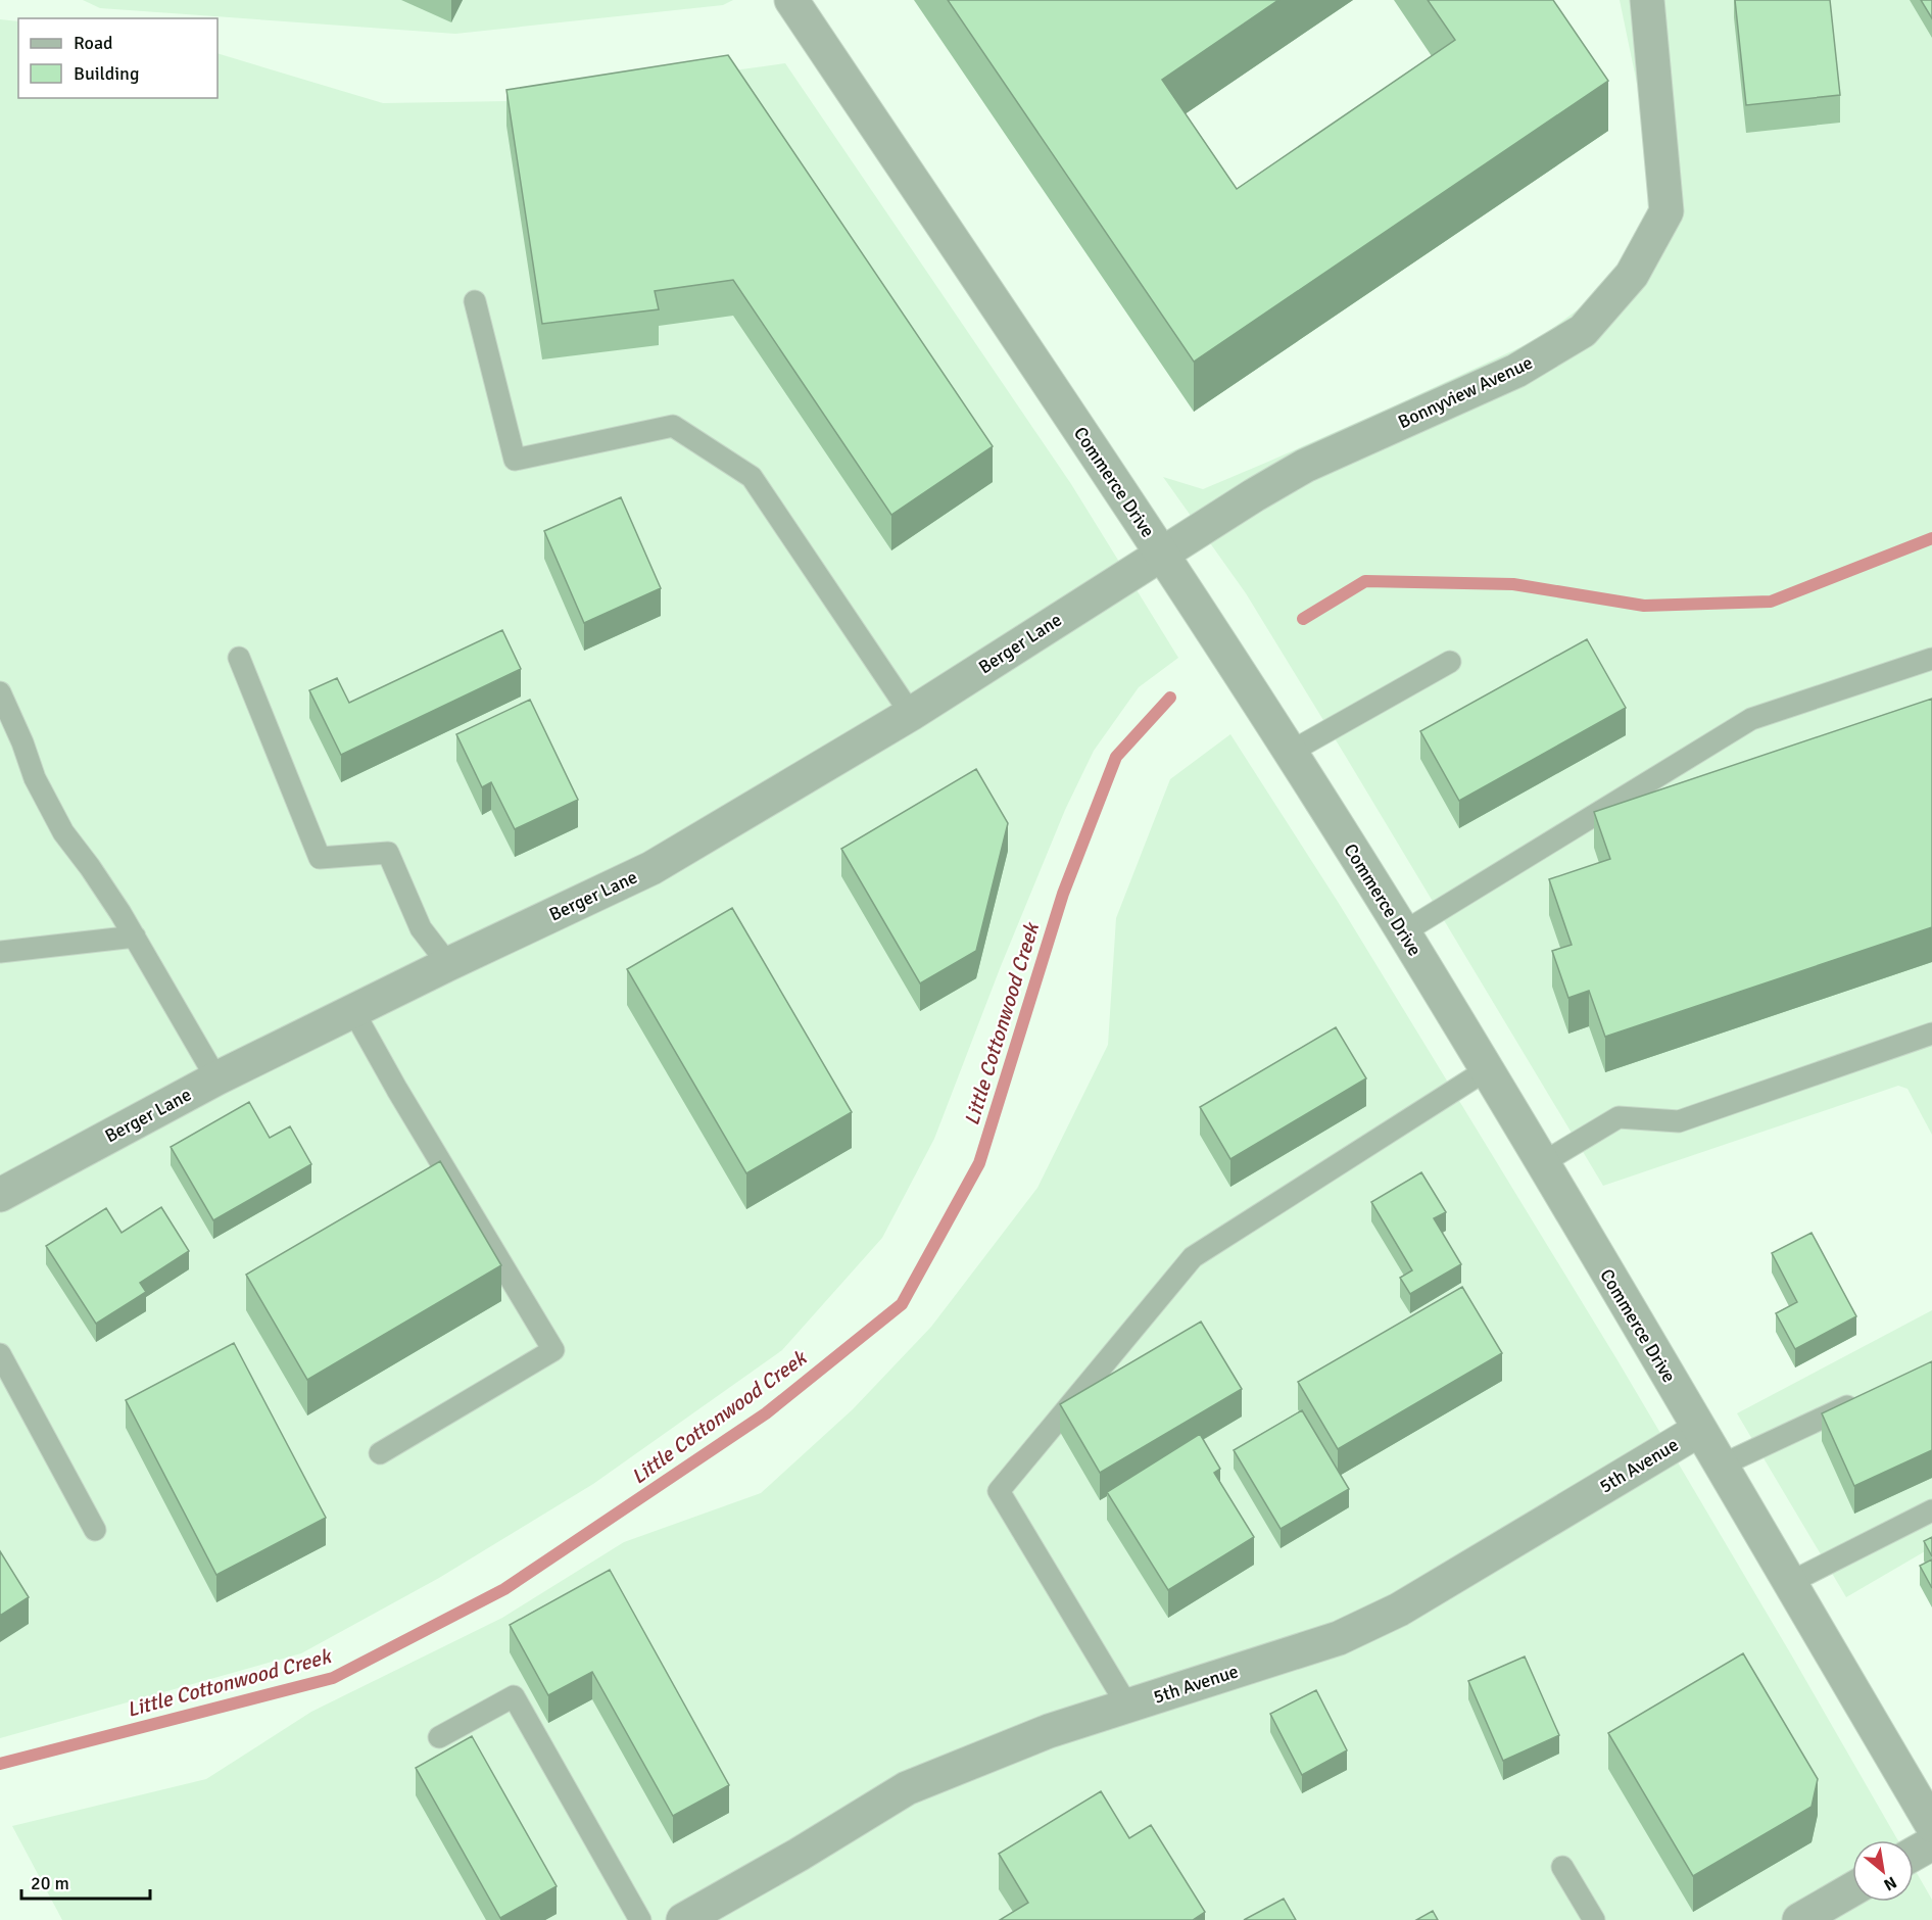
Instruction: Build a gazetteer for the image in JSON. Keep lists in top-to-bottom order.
{
  "streets": {
    "street": [
      "Bonnyview Avenue",
      "Commerce Drive",
      "Berger Lane",
      "5th Avenue"
    ]
  },
  "crossings": [
    ["Bonnyview Avenue", "Commerce Drive"],
    ["Bonnyview Avenue", "Berger Lane"],
    ["Commerce Drive", "Berger Lane"],
    ["Commerce Drive", "5th Avenue"]
  ],
  "water": ["Little Cottonwood Creek"],
  "legend": ["Road", "Building"],
  "scale_bar": "20 m",
  "north": "bottom right"
}
